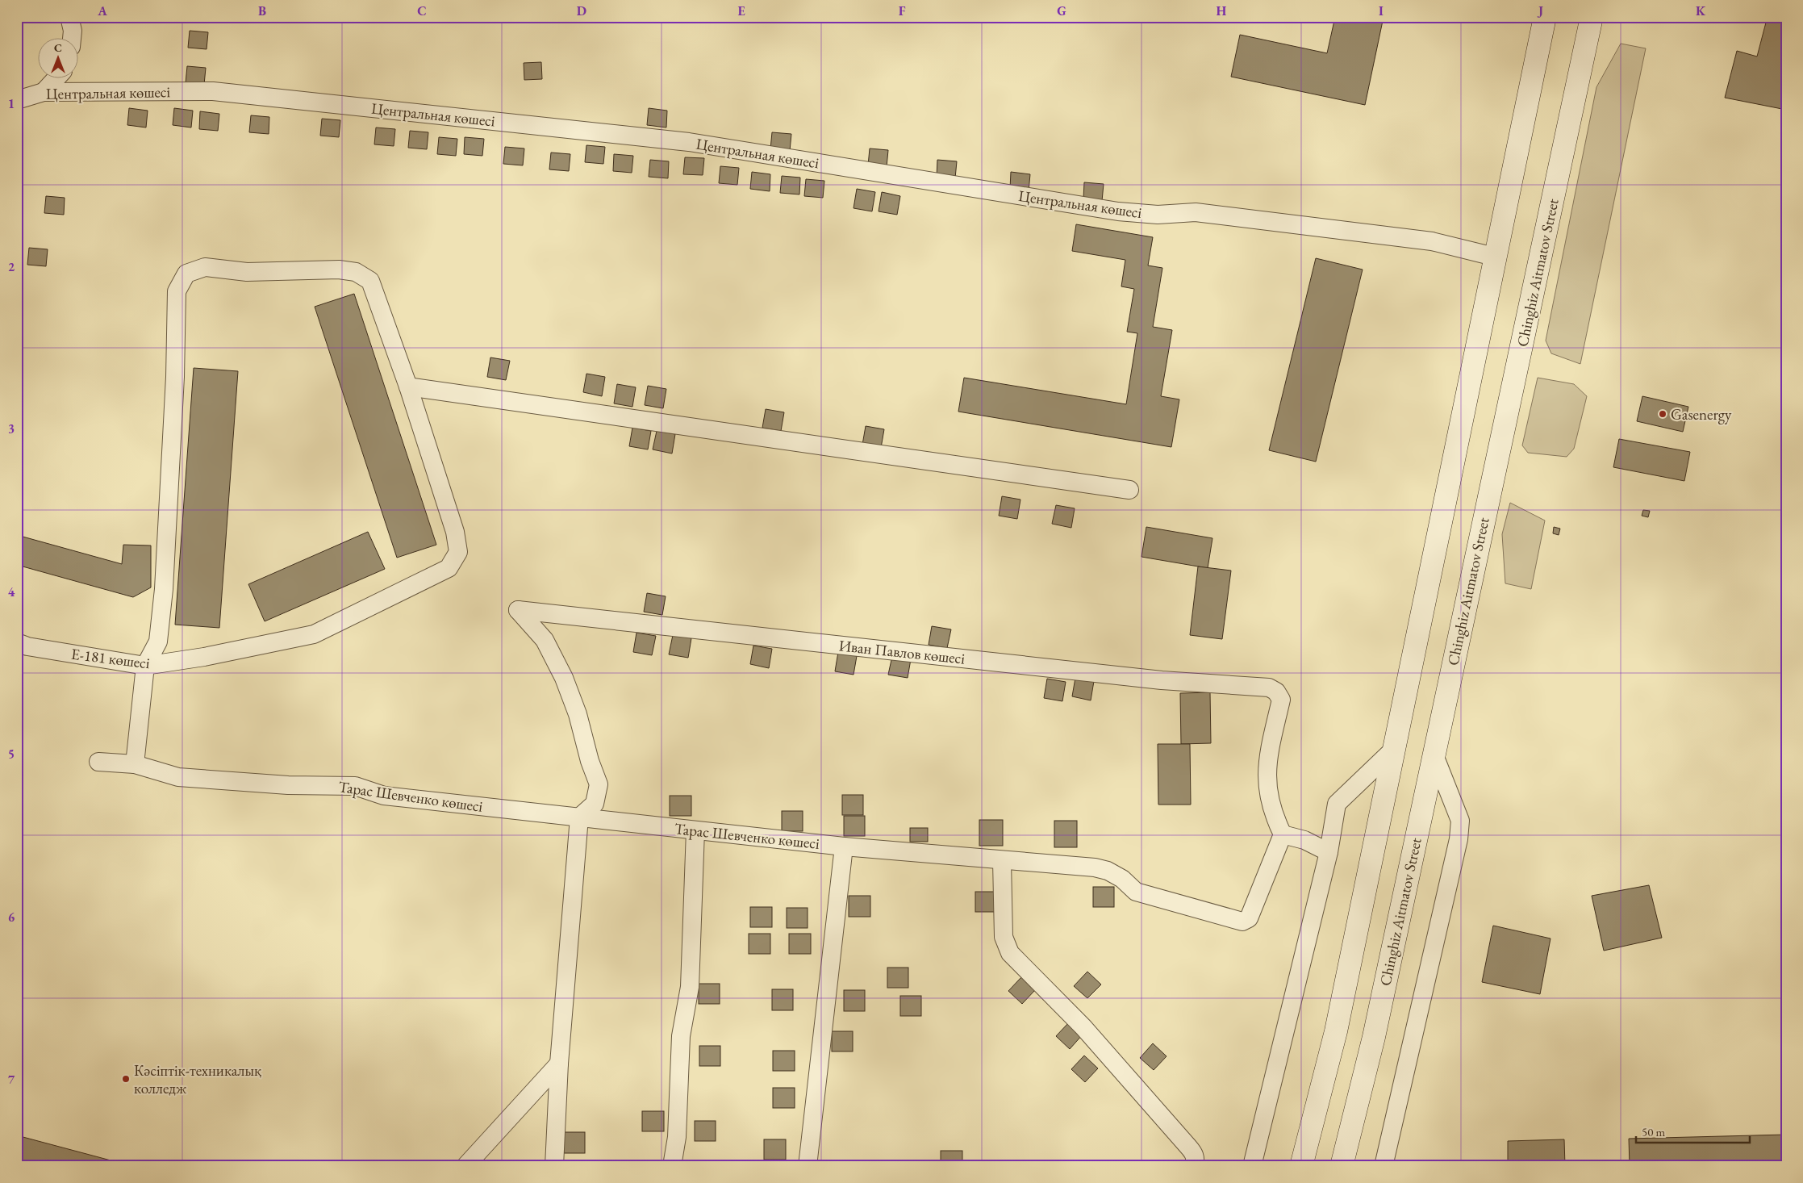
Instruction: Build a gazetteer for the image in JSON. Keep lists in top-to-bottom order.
{
  "streets": {
    "main road": ["Chinghiz Aitmatov Street"],
    "street": [
      "Центральная көшесі",
      "Иван Павлов көшесі",
      "Е-181 көшесі",
      "Тарас Шевченко көшесі"
    ]
  },
  "crossings": [
    ["Иван Павлов көшесі", "Тарас Шевченко көшесі"]
  ],
  "places": ["Gasenergy", "Кәсіптік-техникалық колледж"],
  "scale_bar": "50 m",
  "north": "top",
  "grid": {
    "columns": [
      "A",
      "B",
      "C",
      "D",
      "E",
      "F",
      "G",
      "H",
      "I",
      "J",
      "K"
    ],
    "rows": [
      "1",
      "2",
      "3",
      "4",
      "5",
      "6",
      "7"
    ]
  }
}
